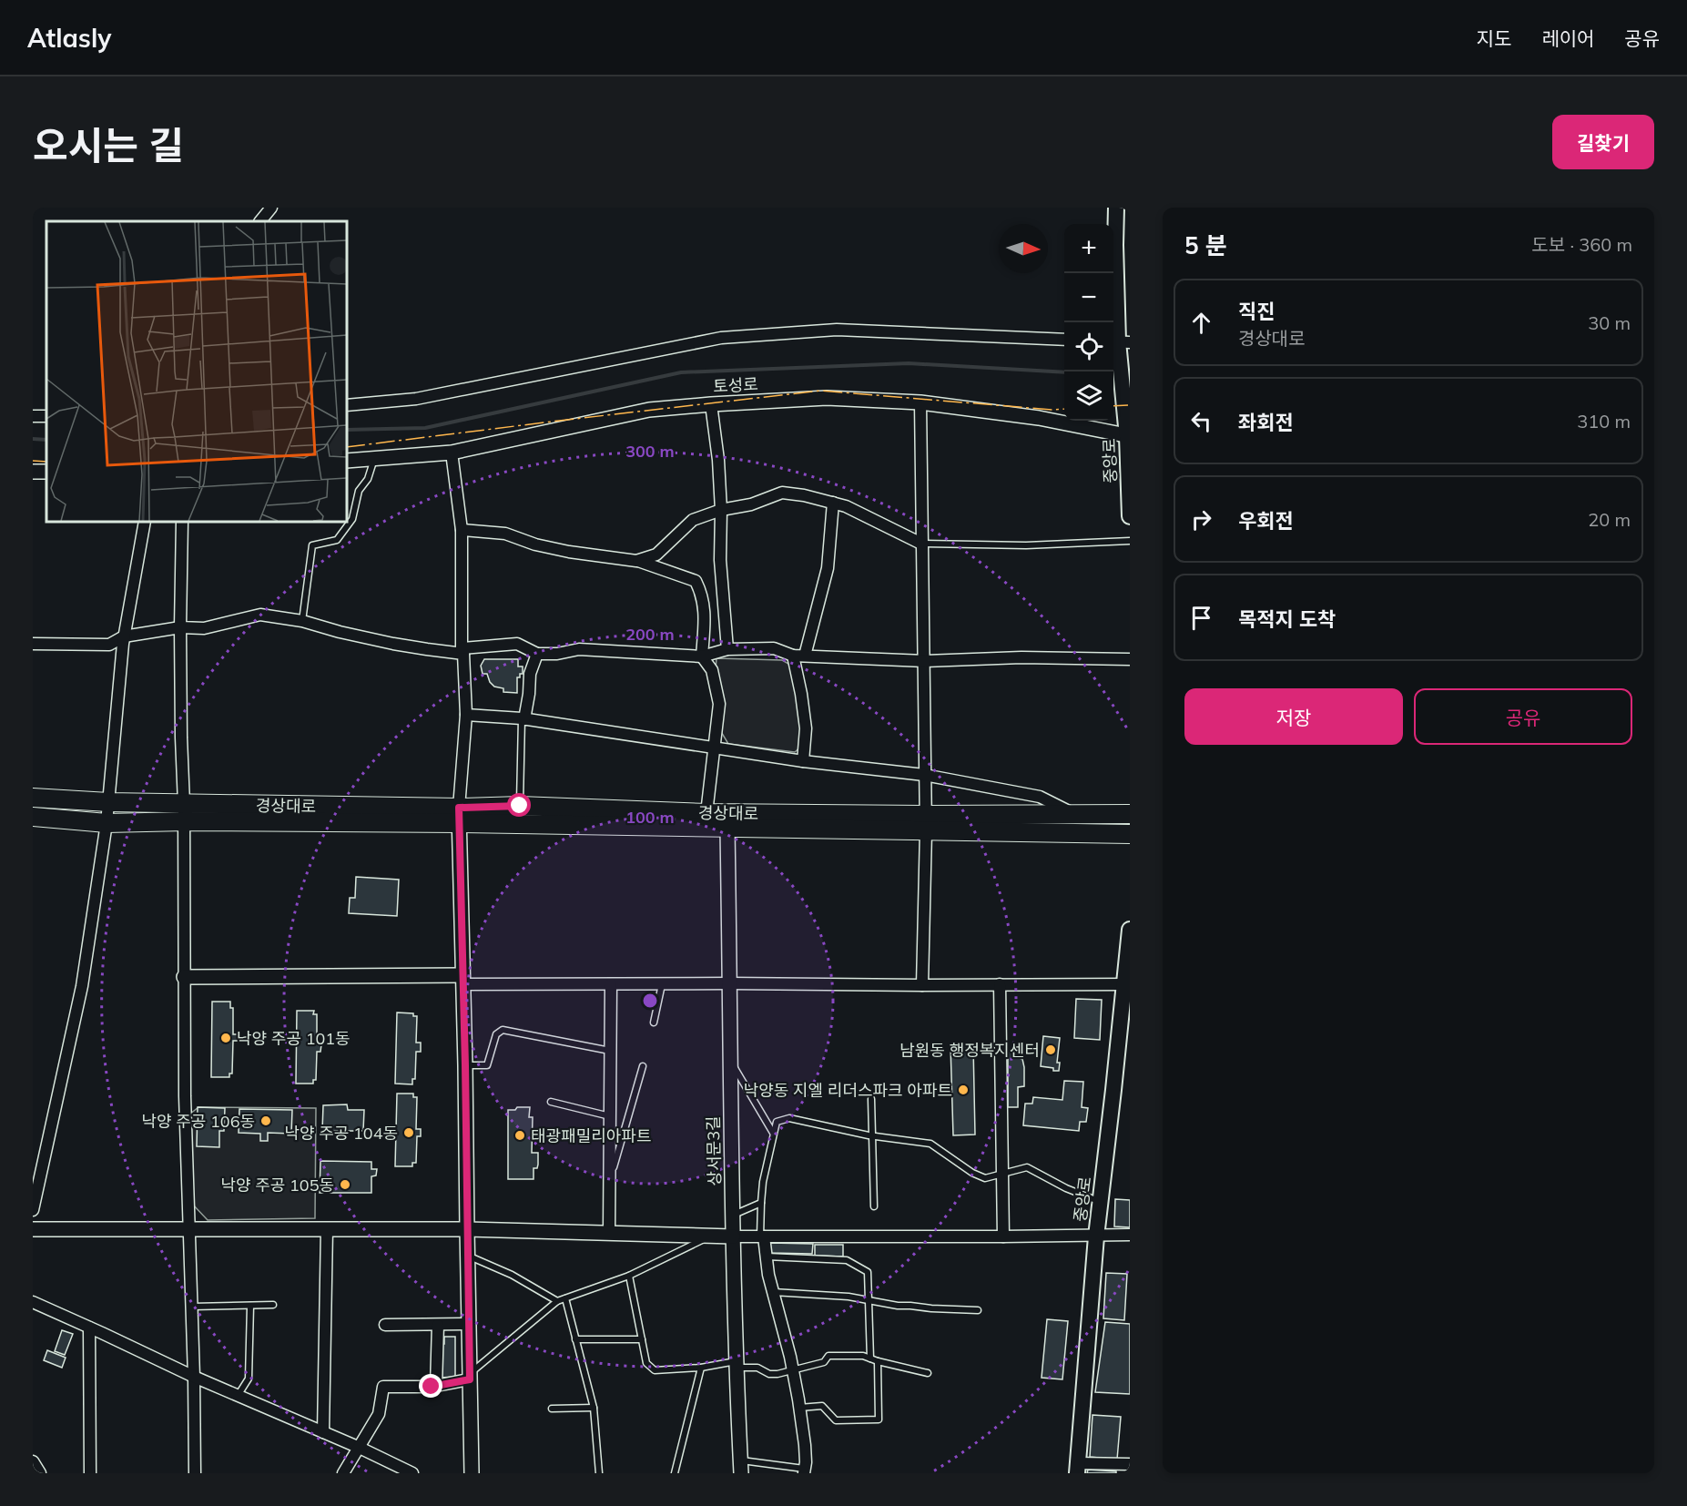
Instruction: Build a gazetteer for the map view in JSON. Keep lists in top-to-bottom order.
{
  "streets": {
    "main road": ["중앙로", "경상대로"],
    "street": ["토성로", "상서문3길"]
  },
  "crossings": [
    ["토성로", "중앙로"],
    ["경상대로", "상서문3길"]
  ],
  "places": [
    "낙양 주공 101동",
    "남원동 행정복지센터",
    "낙양동 지엘 리더스파크 아파트",
    "낙양 주공 106동",
    "낙양 주공 104동",
    "태광패밀리아파트",
    "낙양 주공 105동"
  ],
  "north": "right",
  "page": {
    "header": "Atlasly",
    "nav": ["지도", "레이어", "공유"],
    "title": "오시는 길",
    "buttons": [
      "길찾기",
      ["저장", "공유"]
    ],
    "heading": ["5 분", "도보 · 360 m"],
    "map_buttons": ["+", "−"],
    "list": [
      ["직진", "경상대로", "30 m"],
      ["좌회전", "310 m"],
      ["우회전", "20 m"],
      "목적지 도착"
    ]
  },
  "rings": ["300 m", "200 m", "100 m"]
}
